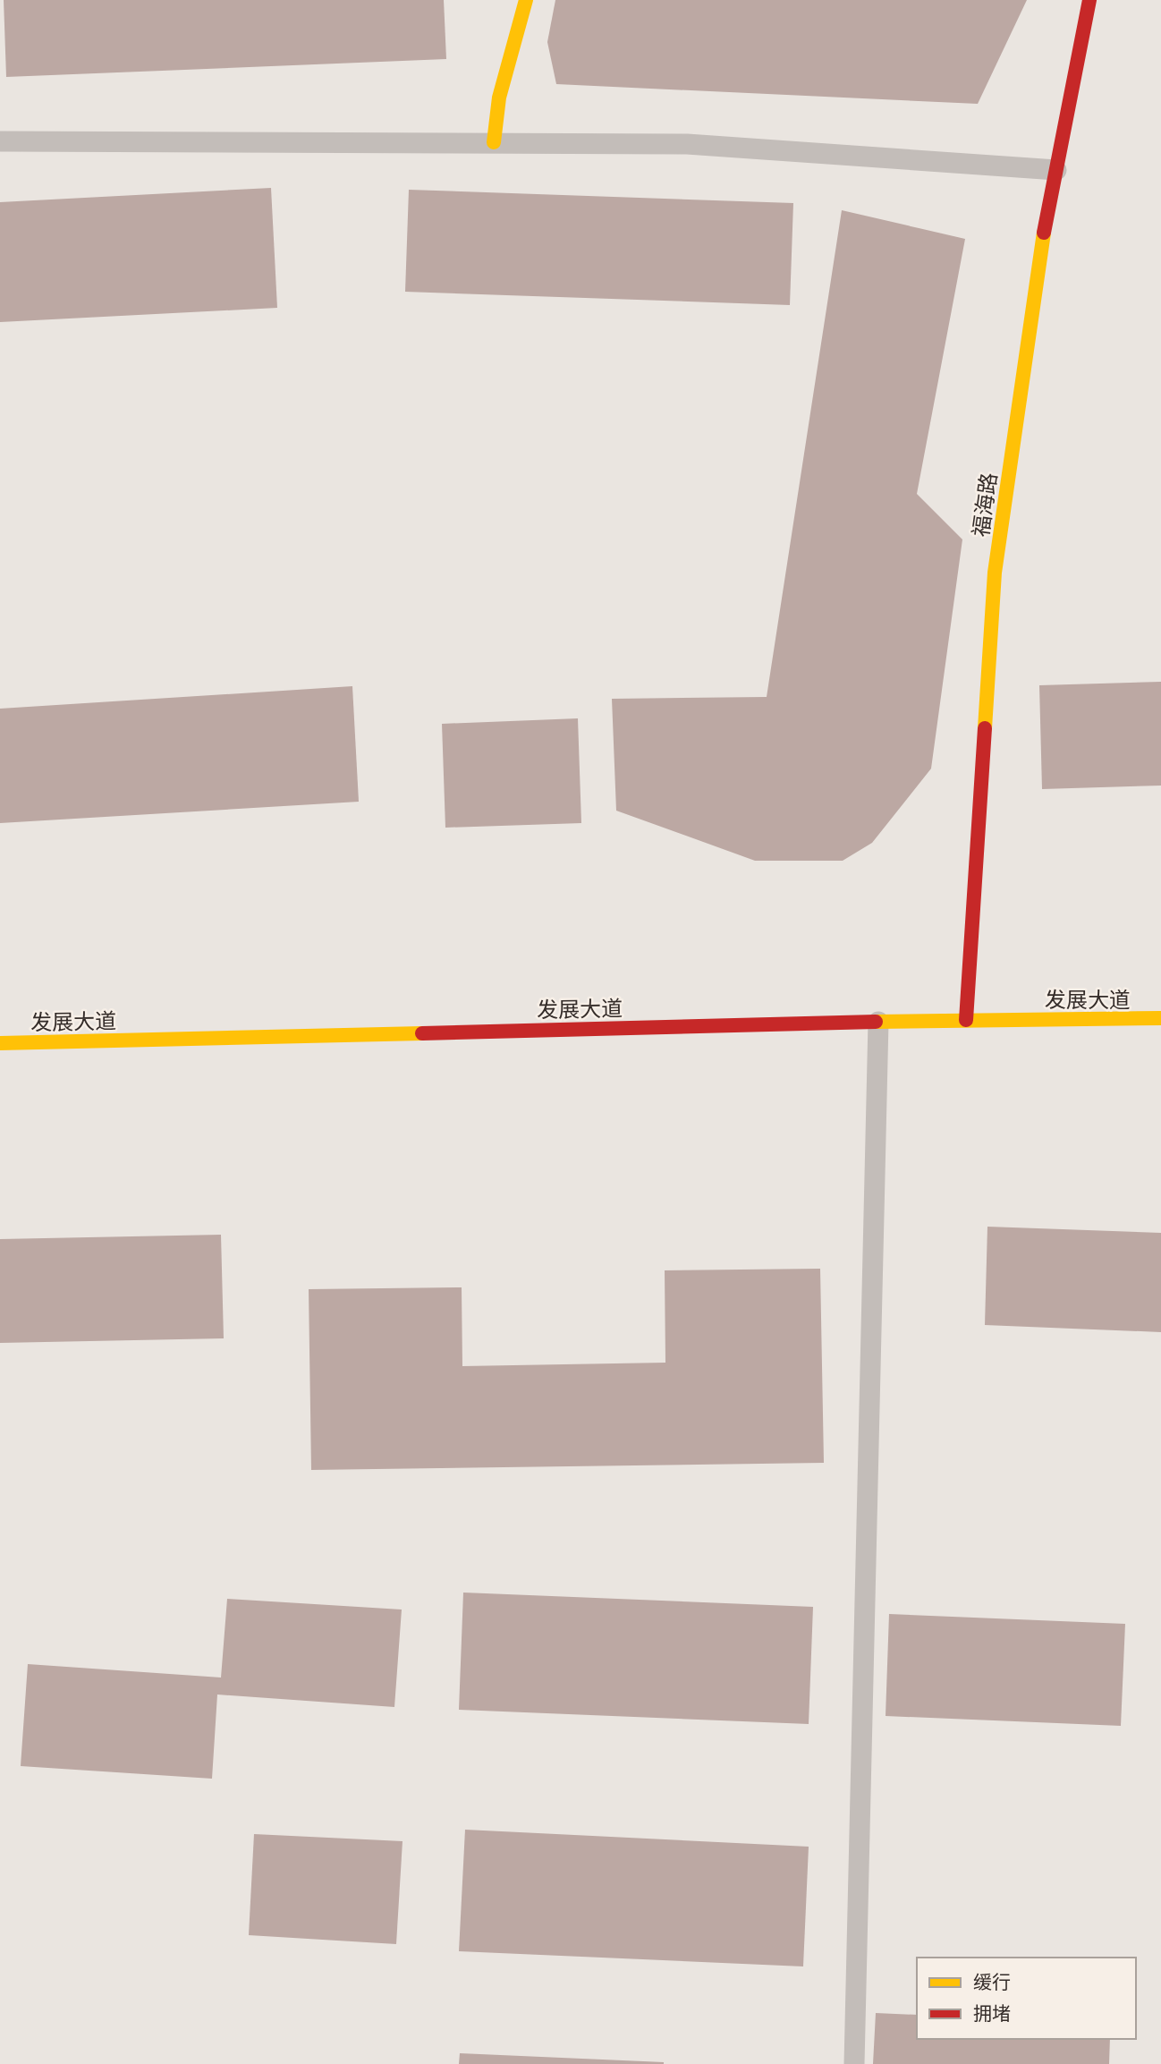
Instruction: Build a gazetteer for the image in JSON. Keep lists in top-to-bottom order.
{
  "streets": {
    "street": ["福海路", "发展大道"]
  },
  "crossings": [
    ["福海路", "发展大道"]
  ],
  "legend": ["缓行", "拥堵"]
}
